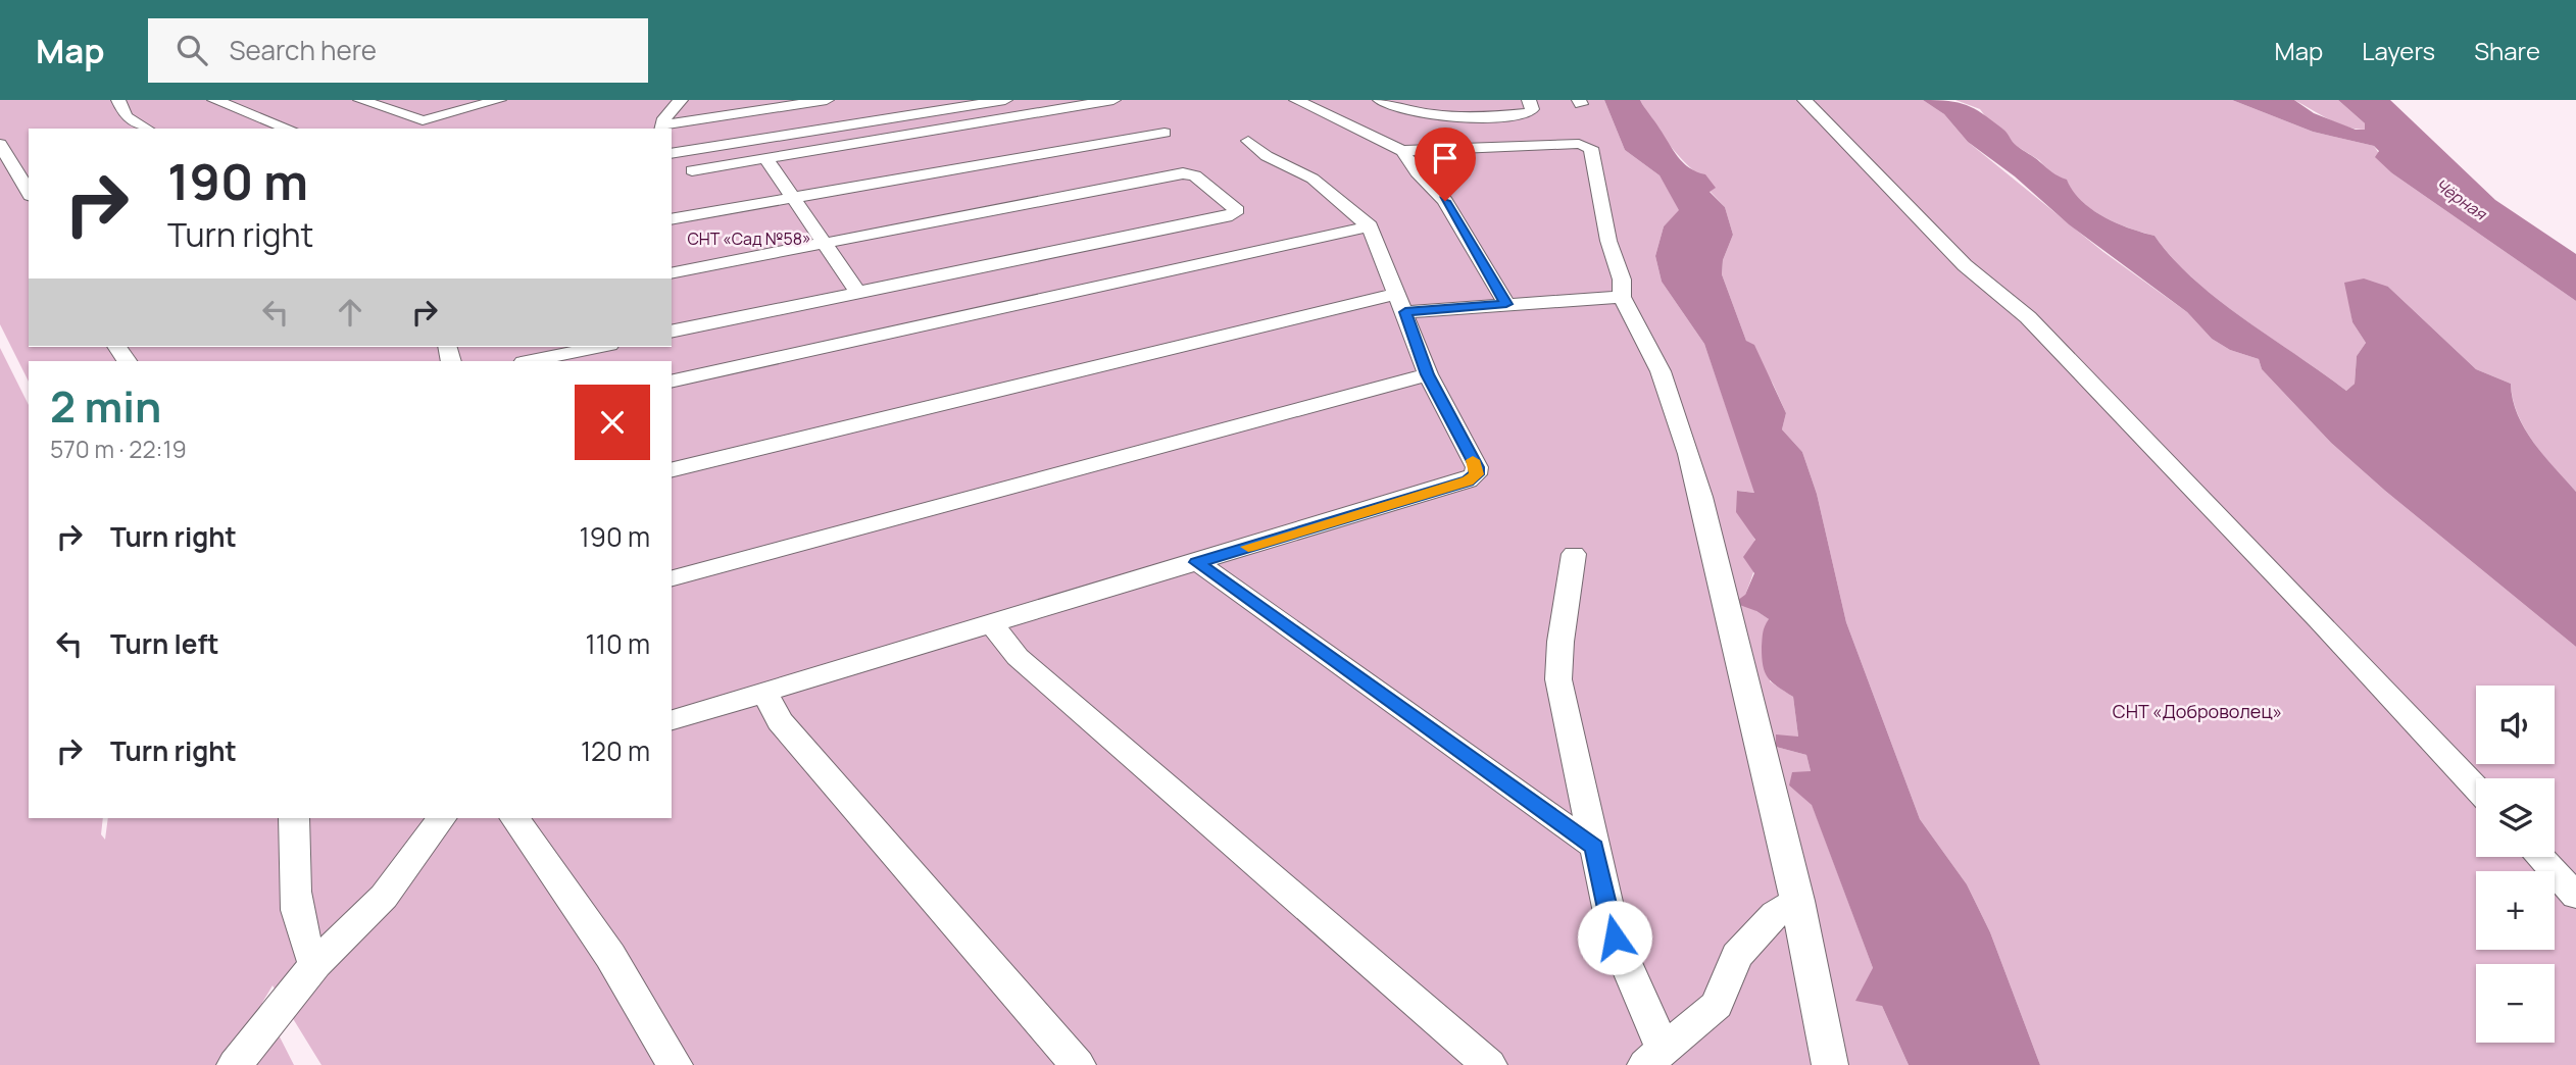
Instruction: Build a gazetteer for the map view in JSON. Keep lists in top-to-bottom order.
{
  "water": ["Чёрная"],
  "parks": ["СНТ «Сад №58»", "СНТ «Доброволец»"],
  "page": {
    "header": "Map",
    "search": "Search here",
    "nav": ["Map", "Layers", "Share"],
    "turn": ["190 m", "Turn right"],
    "heading": ["2 min", "570 m · 22:19"],
    "list": [
      {
        "name": "Turn right",
        "value": "190 m"
      },
      {
        "name": "Turn left",
        "value": "110 m"
      },
      {
        "name": "Turn right",
        "value": "120 m"
      }
    ],
    "map_buttons": ["+", "−"]
  }
}
